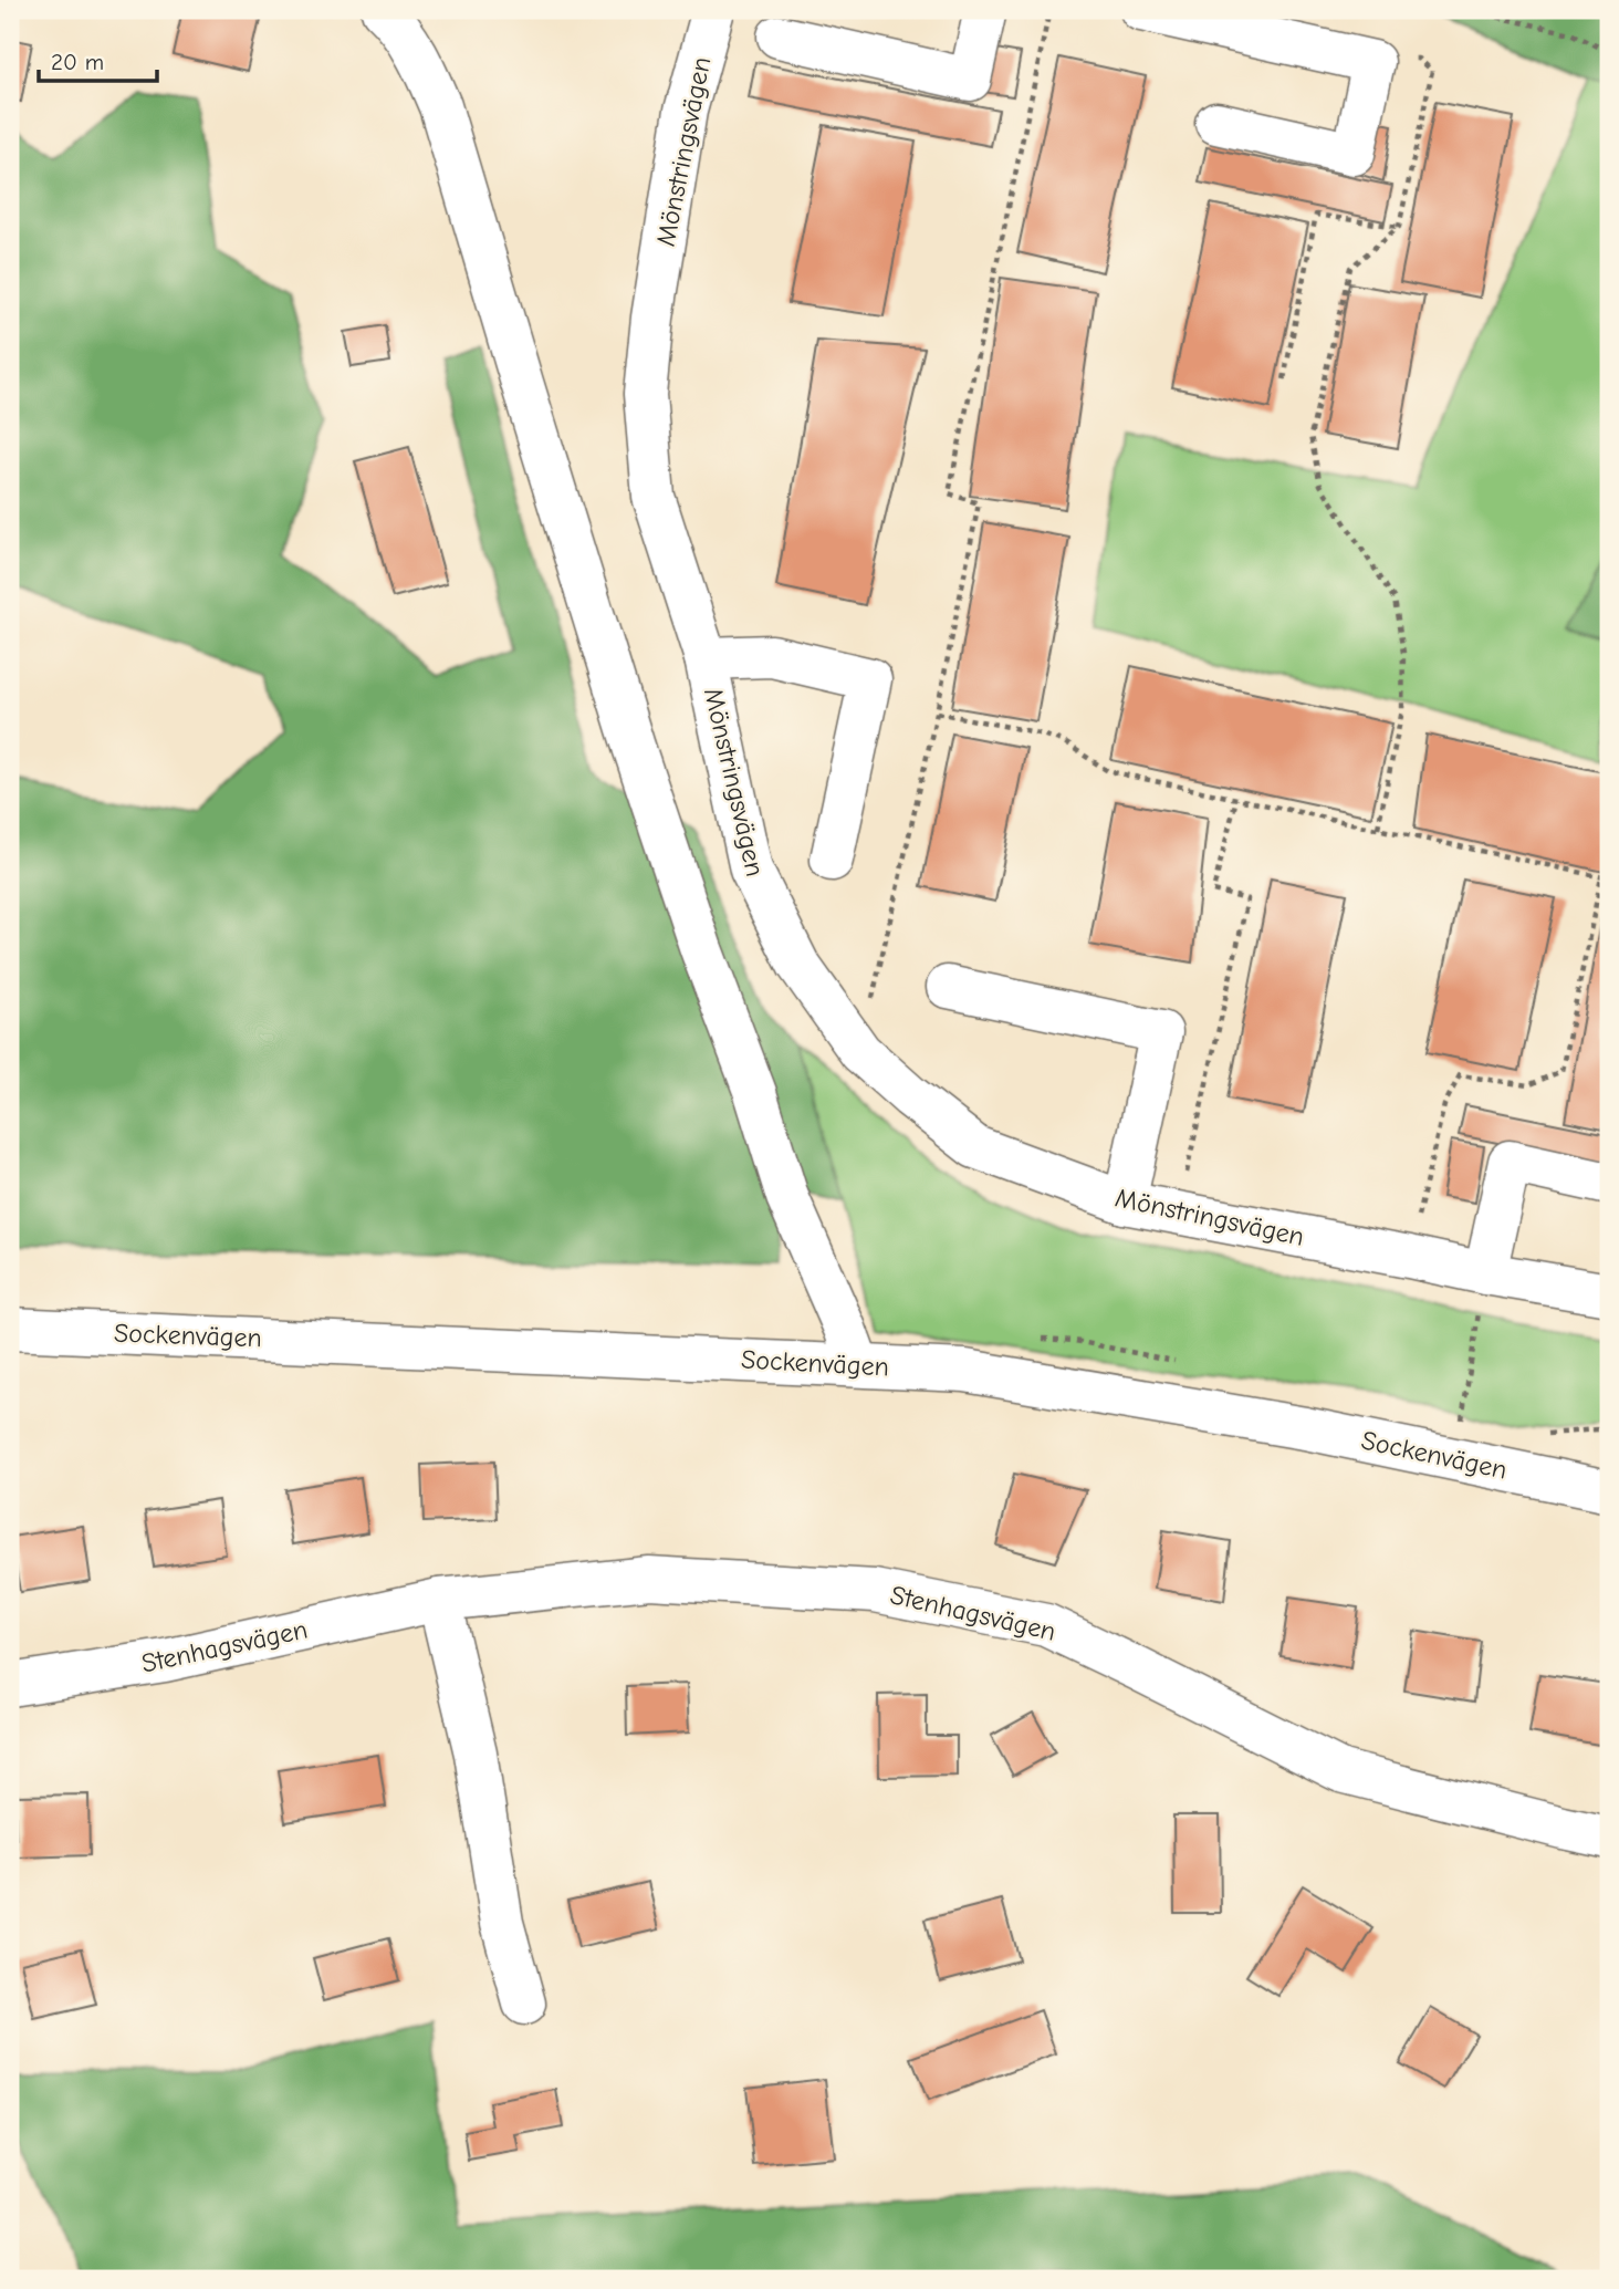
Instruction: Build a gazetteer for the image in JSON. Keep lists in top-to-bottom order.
{
  "streets": {
    "street": ["Mönstringsvägen", "Sockenvägen", "Stenhagsvägen"]
  },
  "scale_bar": "20 m"
}
